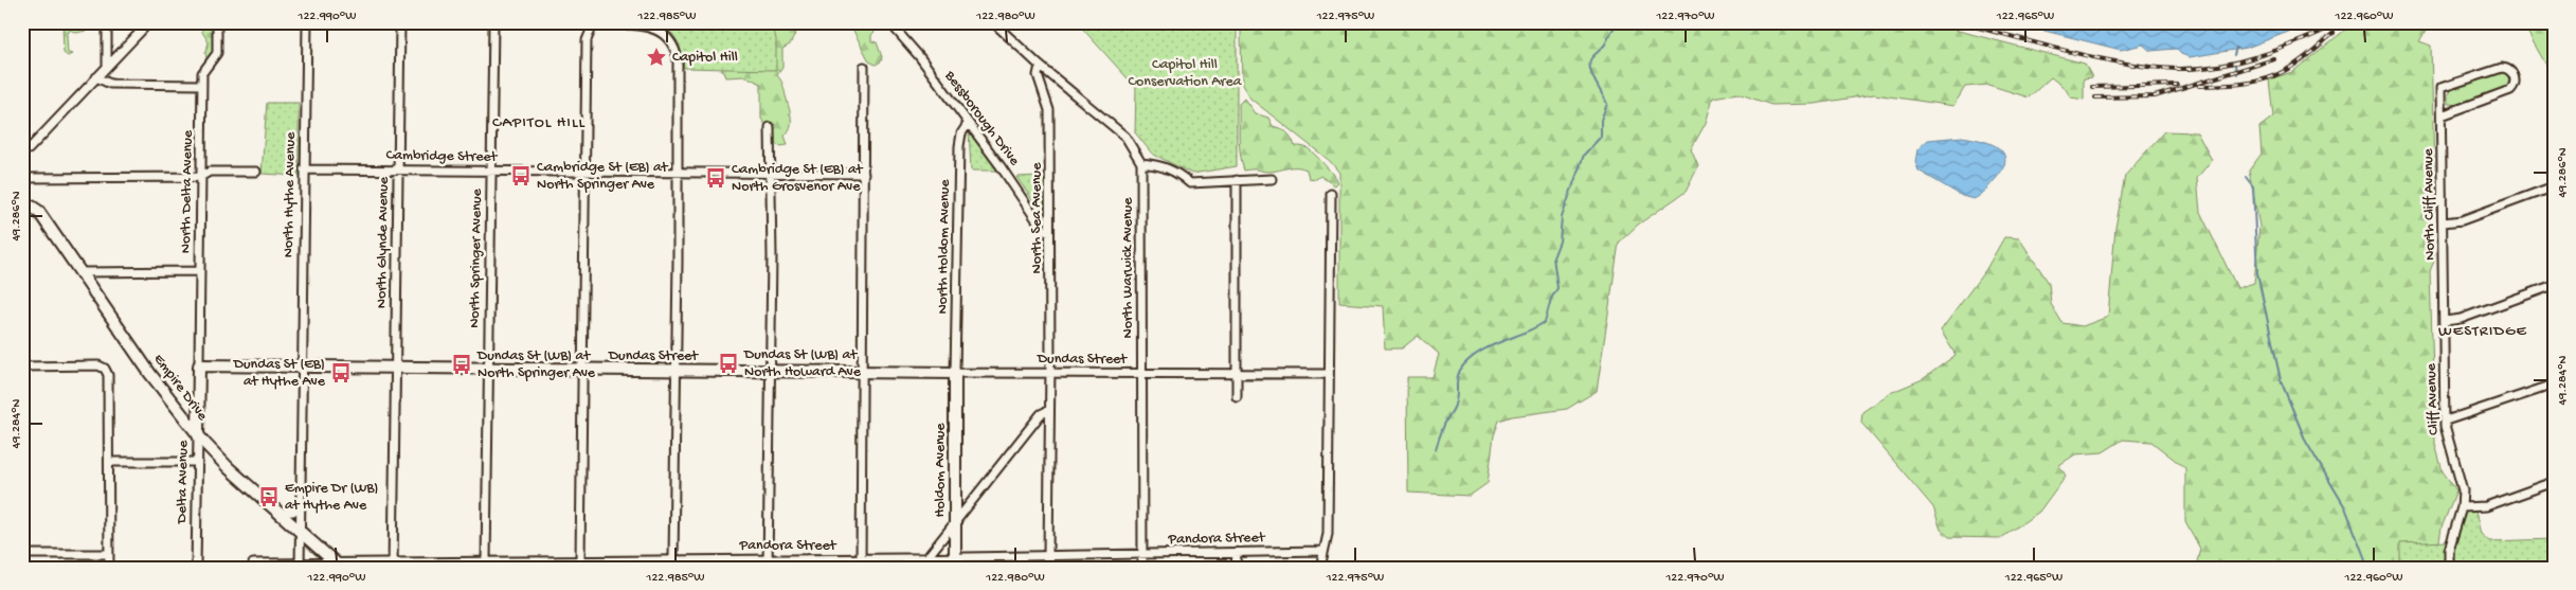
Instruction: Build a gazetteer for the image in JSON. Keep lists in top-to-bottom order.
{
  "streets": {
    "street": [
      "Bessborough Drive",
      "Cambridge Street",
      "North Delta Avenue",
      "North Hythe Avenue",
      "North Cliff Avenue",
      "North Sea Avenue",
      "North Glynde Avenue",
      "North Holdom Avenue",
      "North Springer Avenue",
      "North Warwick Avenue",
      "Dundas Street",
      "Empire Drive",
      "Cliff Avenue",
      "Holdom Avenue",
      "Delta Avenue",
      "Pandora Street"
    ]
  },
  "crossings": [
    ["Bessborough Drive", "North Sea Avenue"],
    ["Bessborough Drive", "North Holdom Avenue"],
    ["Cambridge Street", "North Hythe Avenue"],
    ["Cambridge Street", "North Glynde Avenue"],
    ["Cambridge Street", "North Springer Avenue"],
    ["North Delta Avenue", "Dundas Street"],
    ["North Delta Avenue", "Delta Avenue"],
    ["North Hythe Avenue", "Dundas Street"],
    ["North Hythe Avenue", "Empire Drive"],
    ["North Hythe Avenue", "Pandora Street"],
    ["North Cliff Avenue", "Cliff Avenue"],
    ["North Sea Avenue", "Dundas Street"],
    ["North Sea Avenue", "Pandora Street"],
    ["North Glynde Avenue", "Dundas Street"],
    ["North Glynde Avenue", "Pandora Street"],
    ["North Holdom Avenue", "Dundas Street"],
    ["North Holdom Avenue", "Holdom Avenue"],
    ["North Springer Avenue", "Dundas Street"],
    ["North Springer Avenue", "Pandora Street"],
    ["North Warwick Avenue", "Dundas Street"],
    ["North Warwick Avenue", "Pandora Street"],
    ["Dundas Street", "Holdom Avenue"],
    ["Dundas Street", "Delta Avenue"],
    ["Empire Drive", "Delta Avenue"],
    ["Empire Drive", "Pandora Street"],
    ["Holdom Avenue", "Pandora Street"]
  ],
  "districts": ["CAPITOL HILL", "WESTRIDGE"],
  "parks": ["Capitol Hill Conservation Area"],
  "places": {
    "place": ["Capitol Hill"],
    "bus stop": [
      "Cambridge St (EB) at North Springer Ave",
      "Cambridge St (EB) at North Grosvenor Ave",
      "Dundas St (WB) at North Howard Ave",
      "Dundas St (WB) at North Springer Ave",
      "Dundas St (EB) at Hythe Ave",
      "Empire Dr (WB) at Hythe Ave"
    ]
  },
  "coordinates": [
    "122.990°W",
    "122.985°W",
    "122.980°W",
    "122.975°W",
    "122.970°W",
    "122.965°W",
    "122.960°W",
    "49.286°N",
    "49.284°N"
  ]
}
